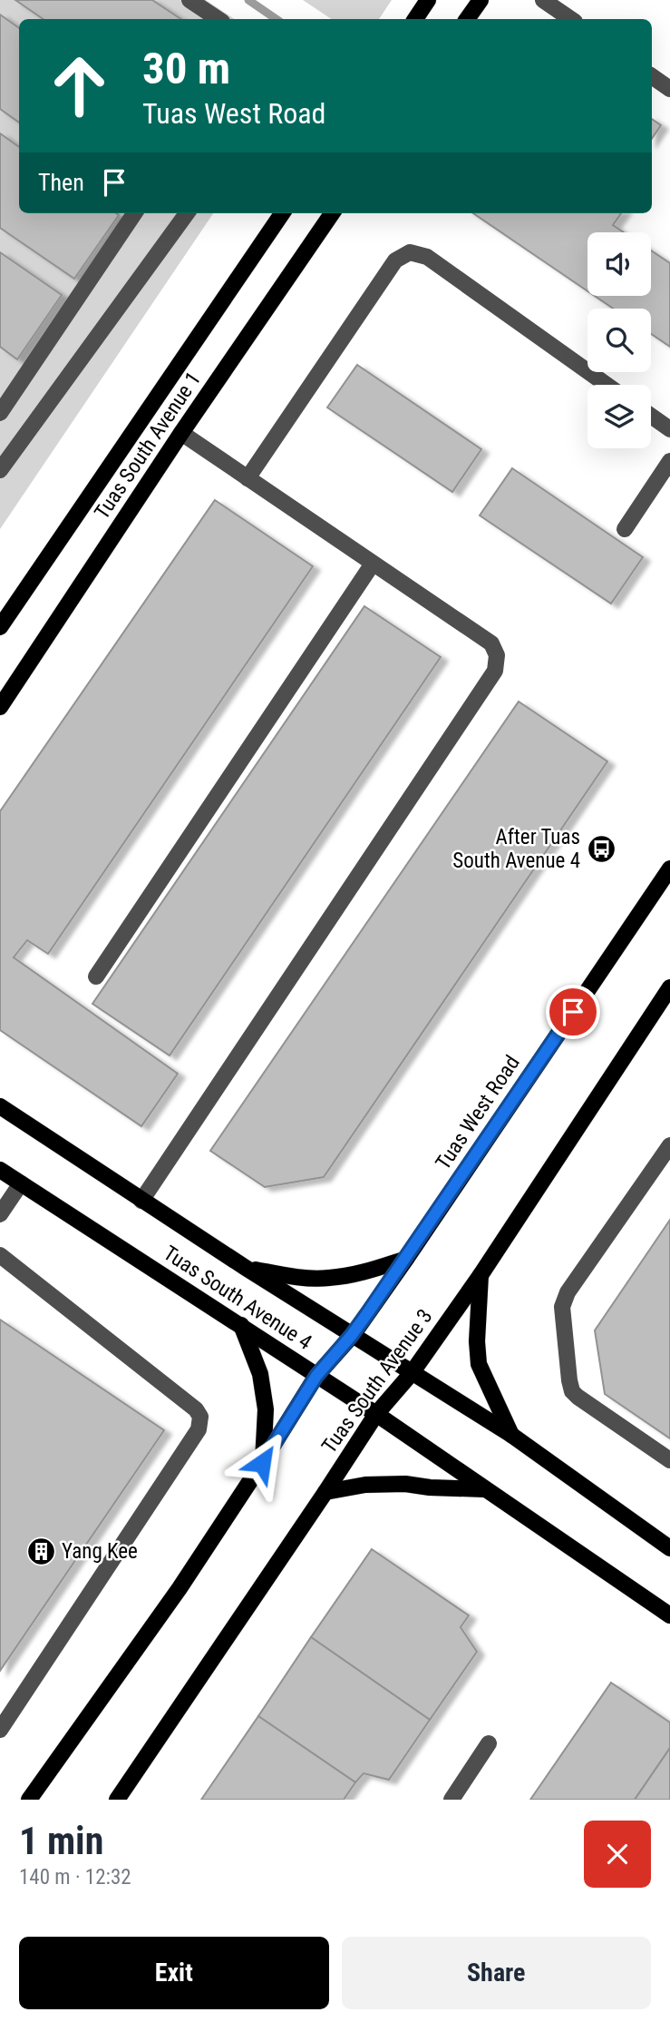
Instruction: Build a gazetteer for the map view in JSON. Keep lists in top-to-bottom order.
{
  "streets": {
    "main road": [
      "Tuas South Avenue 1",
      "Tuas West Road",
      "Tuas South Avenue 4",
      "Tuas South Avenue 3"
    ]
  },
  "crossings": [
    ["Tuas West Road", "Tuas South Avenue 4"],
    ["Tuas South Avenue 4", "Tuas South Avenue 3"]
  ],
  "places": {
    "bus stop": ["After Tuas South Avenue 4"],
    "building": ["Yang Kee"]
  },
  "page": {
    "turn": ["30 m", "Tuas West Road"],
    "then": "Then",
    "heading": ["1 min", "140 m · 12:32"],
    "buttons": ["Exit", "Share"]
  }
}
